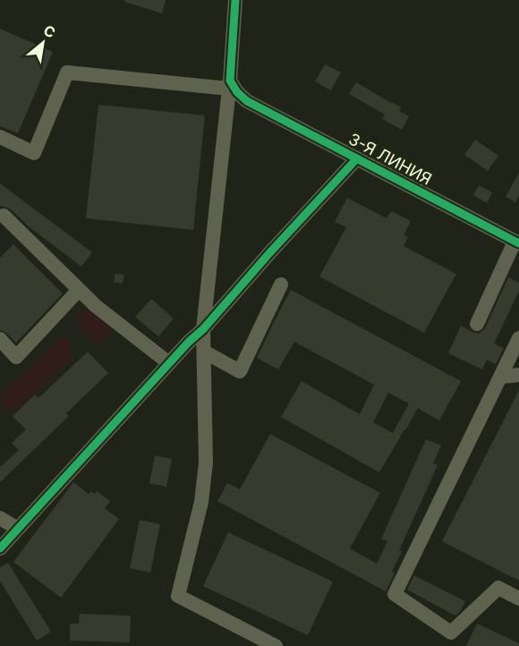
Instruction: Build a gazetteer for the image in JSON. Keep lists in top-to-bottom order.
{
  "streets": {
    "street": ["3-Я ЛИНИЯ"]
  },
  "north": "top right"
}
